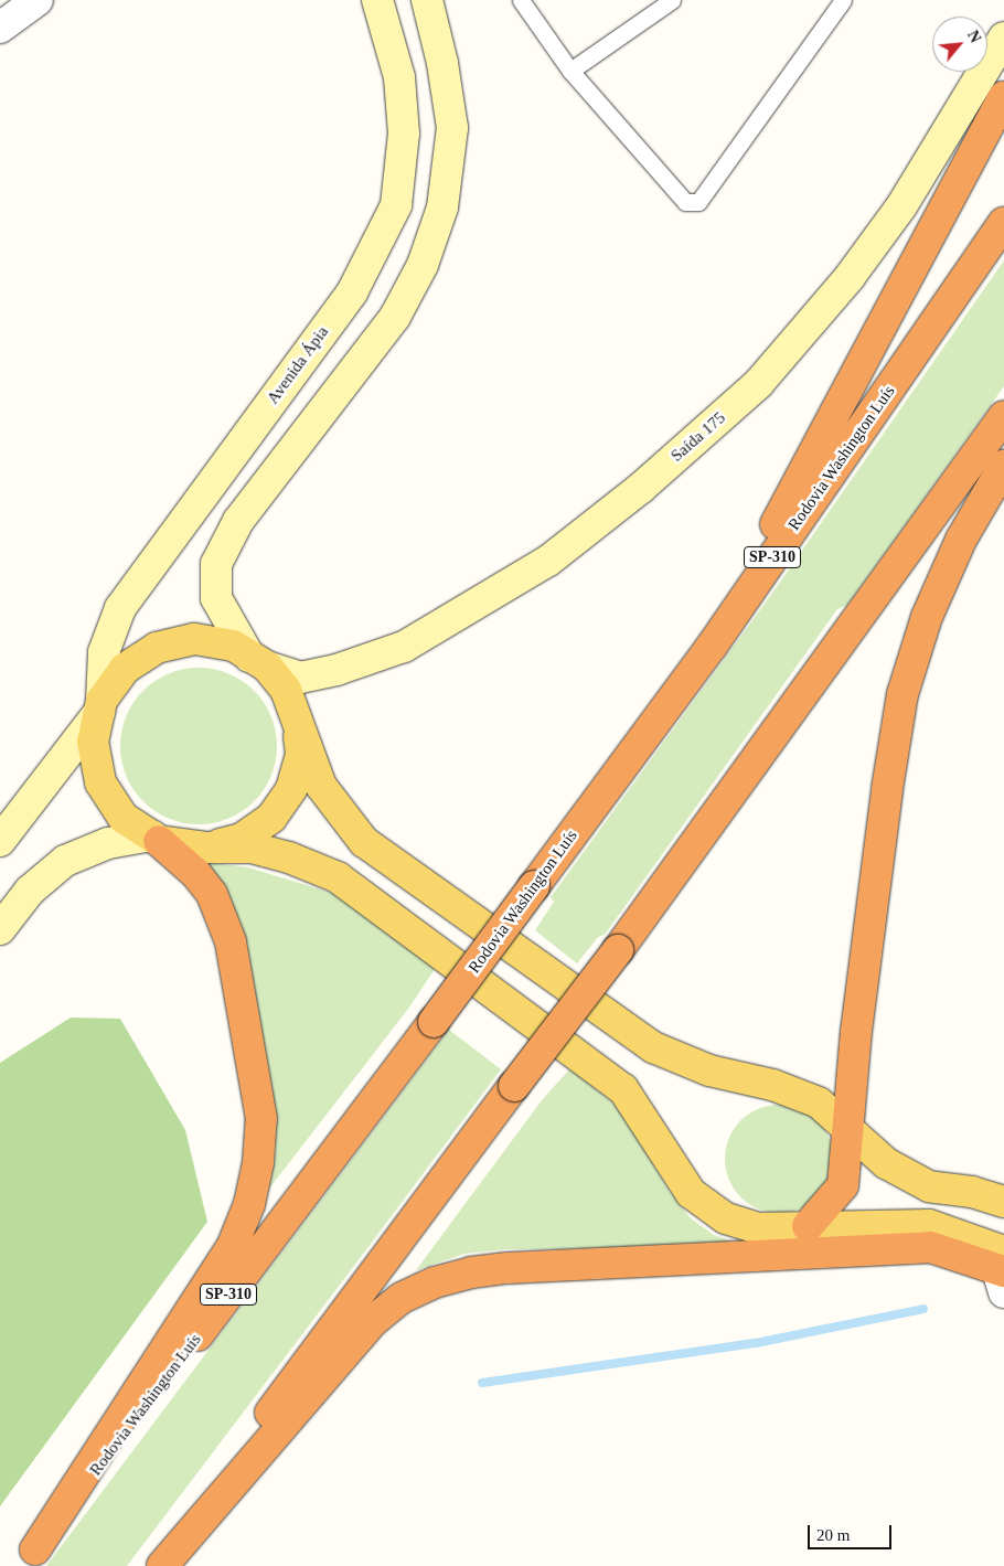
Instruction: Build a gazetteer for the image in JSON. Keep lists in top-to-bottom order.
{
  "streets": {
    "highway": ["Rodovia Washington Luís", "SP-310"],
    "street": ["Avenida Ápia", "Saída 175"]
  },
  "scale_bar": "20 m",
  "north": "top right"
}
